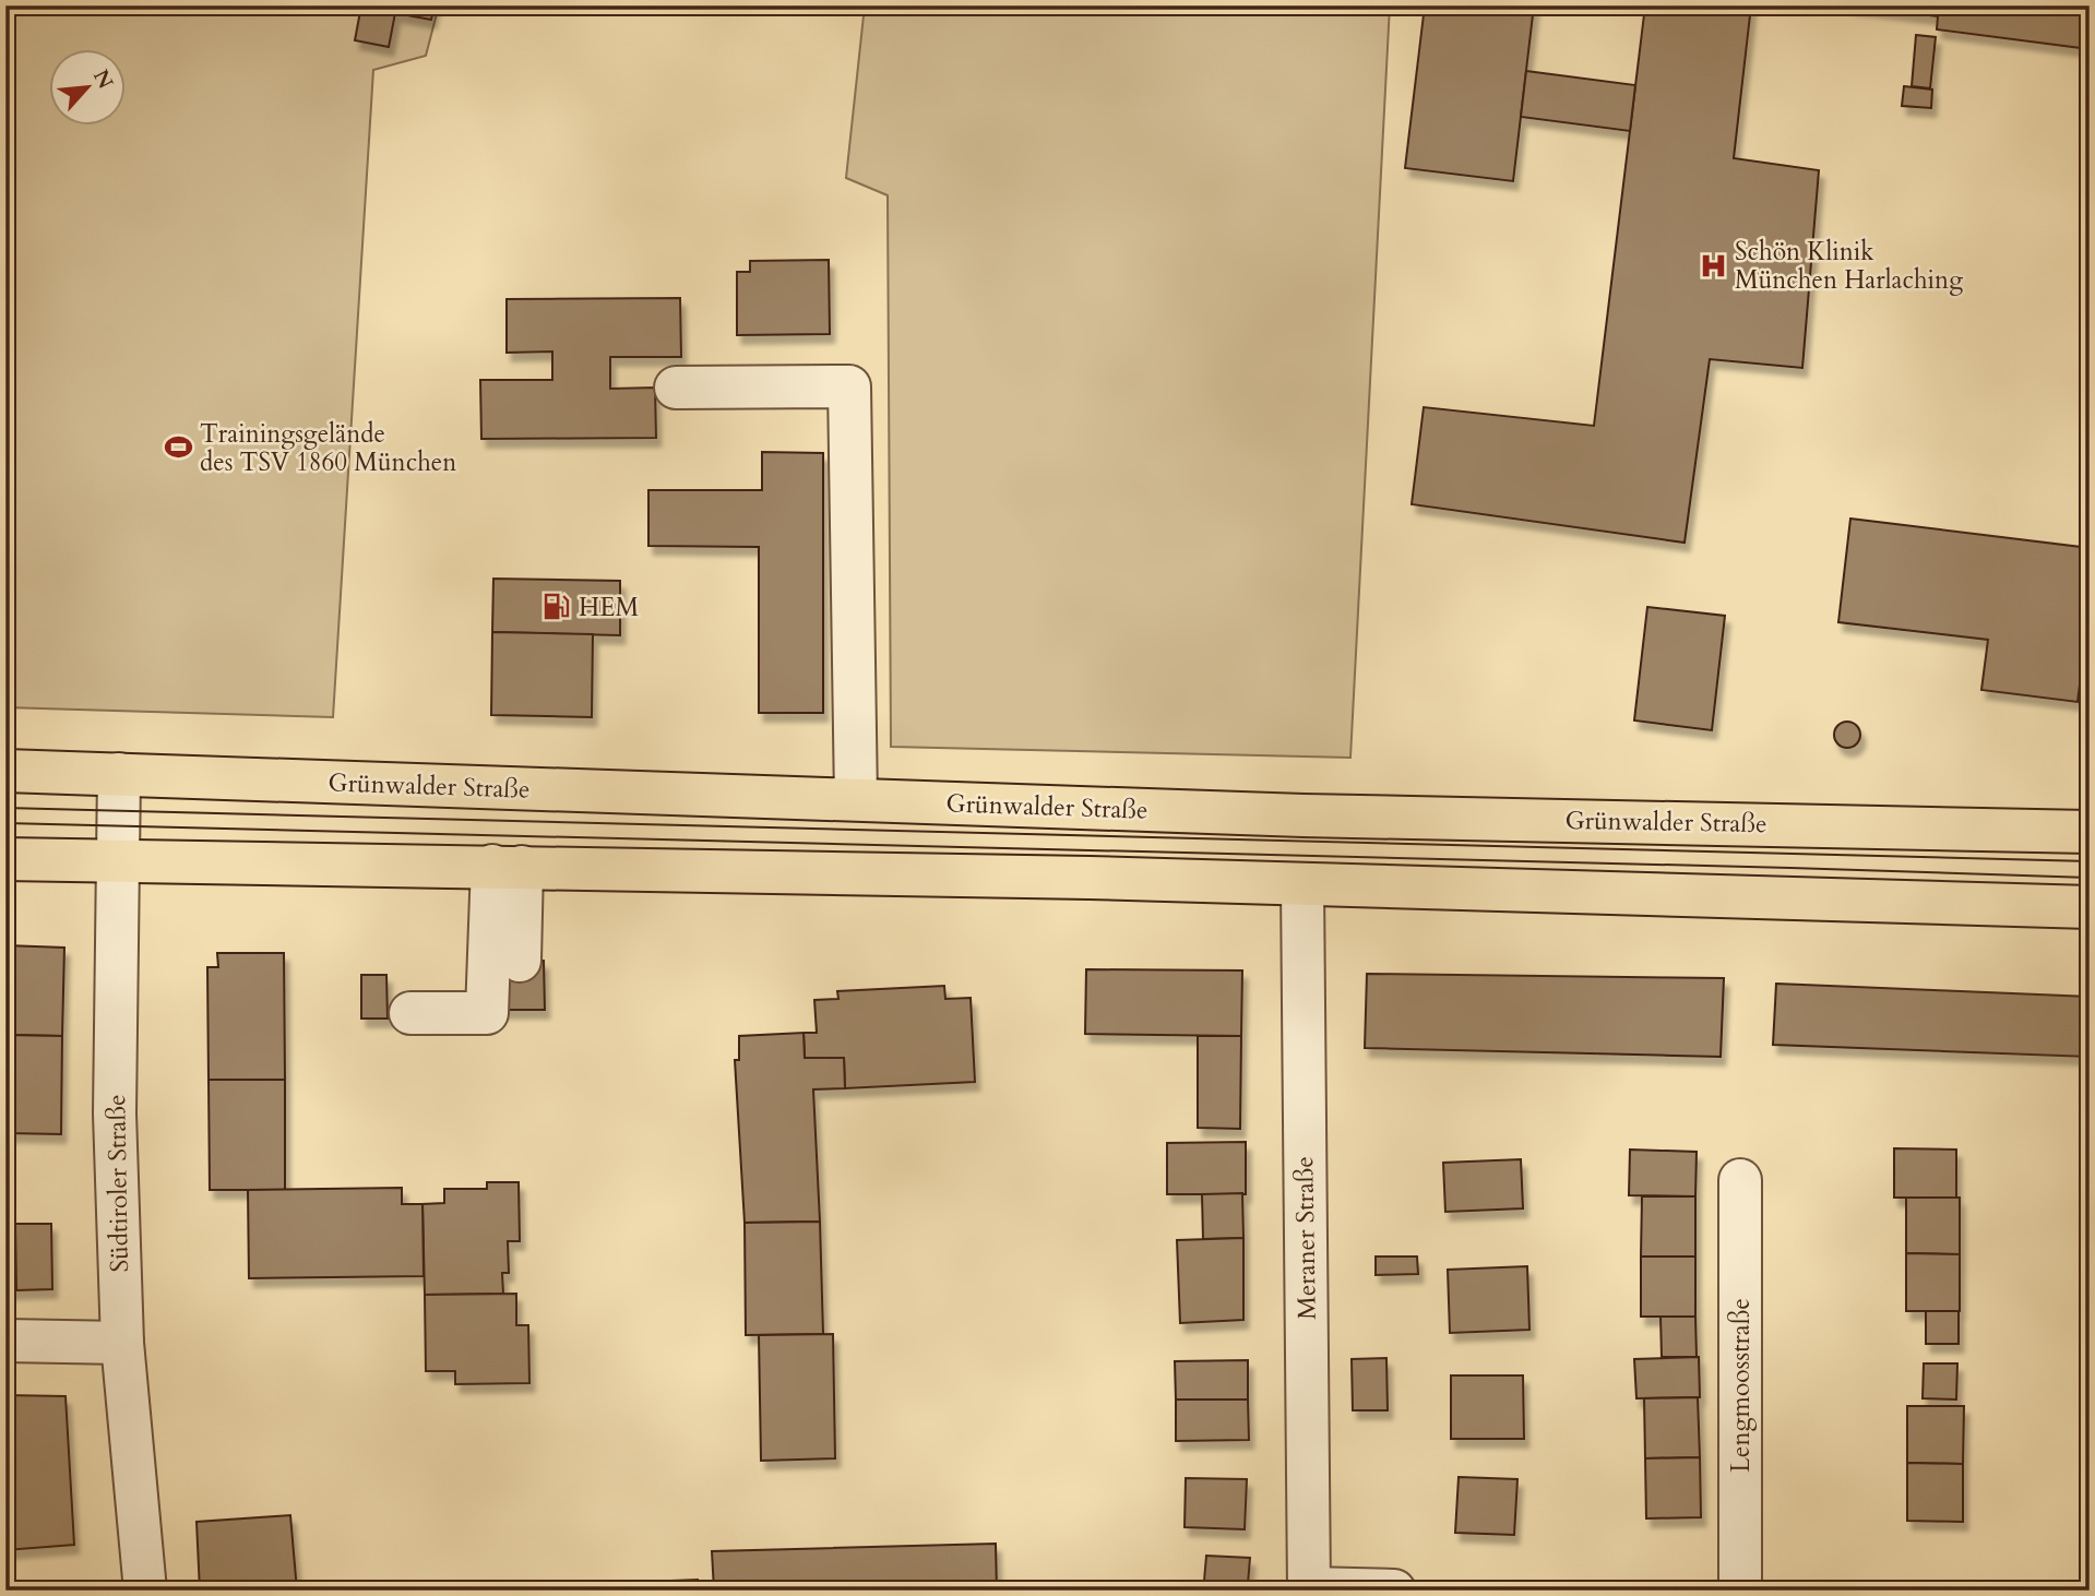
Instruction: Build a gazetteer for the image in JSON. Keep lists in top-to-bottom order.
{
  "streets": {
    "main road": ["Grünwalder Straße"],
    "street": ["Südtiroler Straße", "Meraner Straße", "Lengmoosstraße"]
  },
  "crossings": [
    ["Grünwalder Straße", "Südtiroler Straße"]
  ],
  "places": {
    "hospital": ["Schön Klinik München Harlaching"],
    "sports": ["Trainingsgelände des TSV 1860 München"],
    "fuel station": ["HEM"]
  },
  "north": "top right"
}
